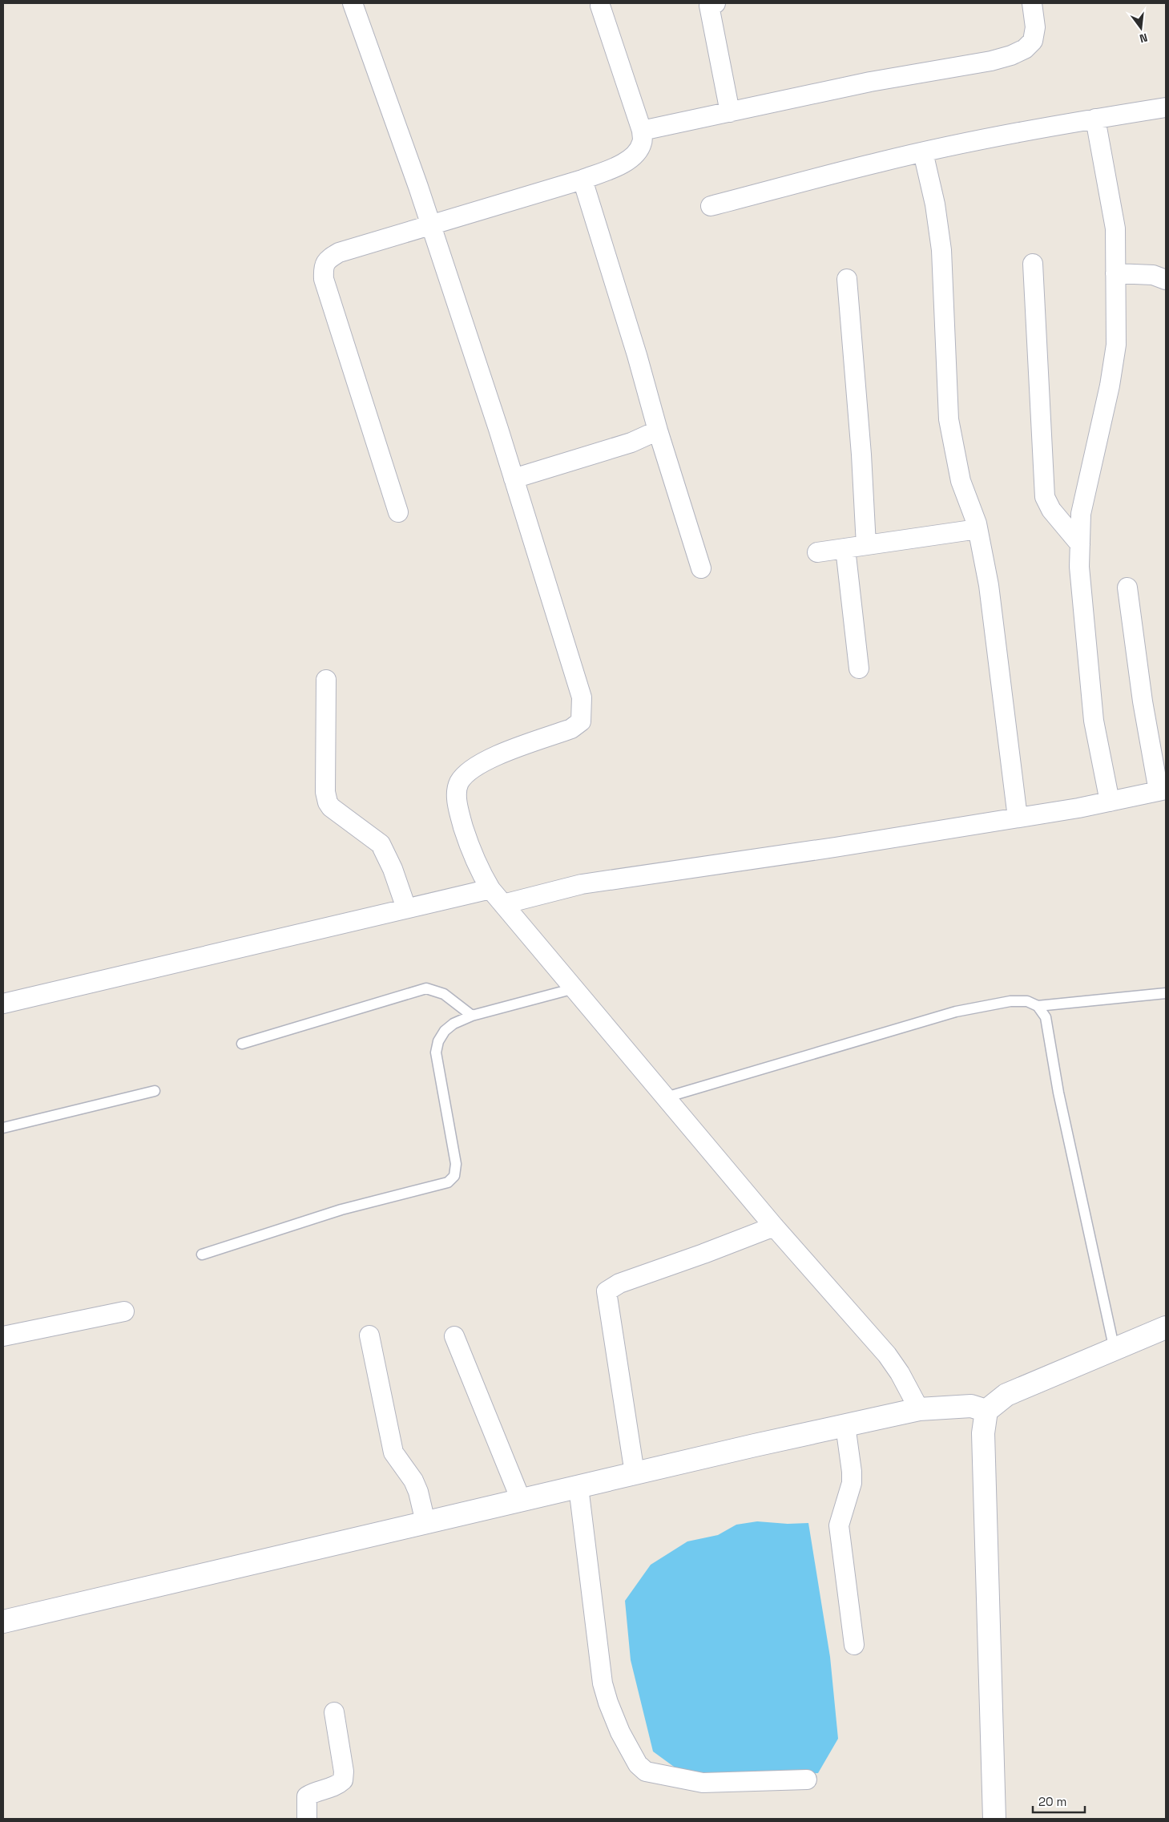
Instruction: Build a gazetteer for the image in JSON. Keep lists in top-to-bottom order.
{
  "scale_bar": "20 m",
  "north": "bottom"
}
